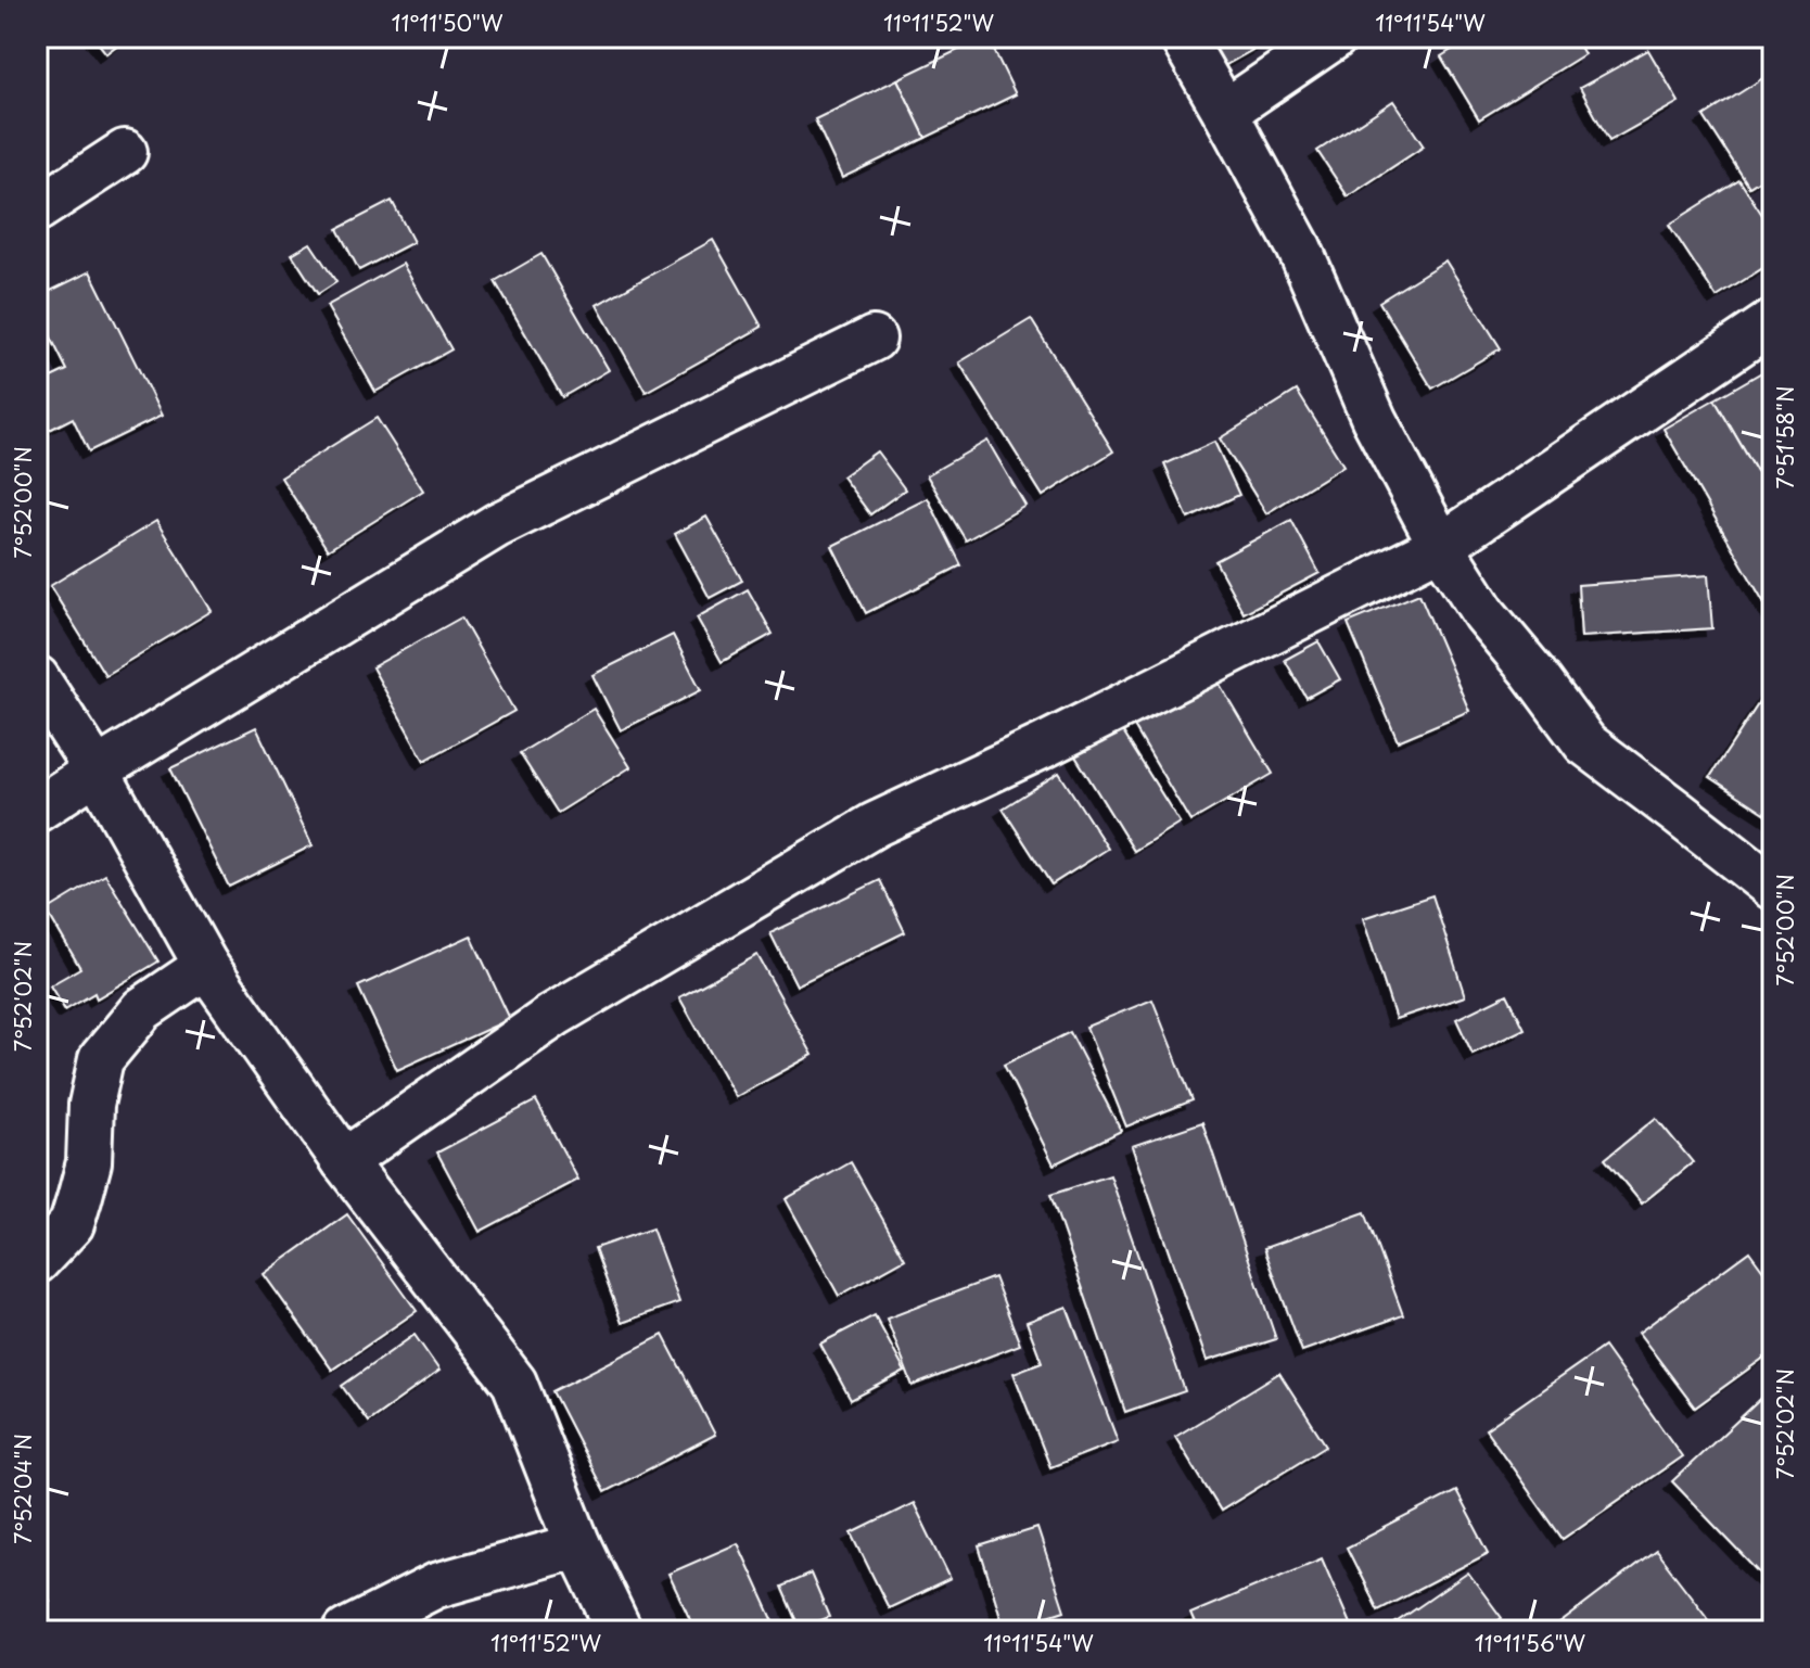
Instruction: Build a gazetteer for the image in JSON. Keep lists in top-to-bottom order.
{
  "coordinates": [
    "11°11'50\"W",
    "11°11'52\"W",
    "11°11'54\"W",
    "7°51'58\"N",
    "7°52'00\"N",
    "7°52'02\"N",
    "7°52'04\"N",
    "11°11'56\"W"
  ]
}
